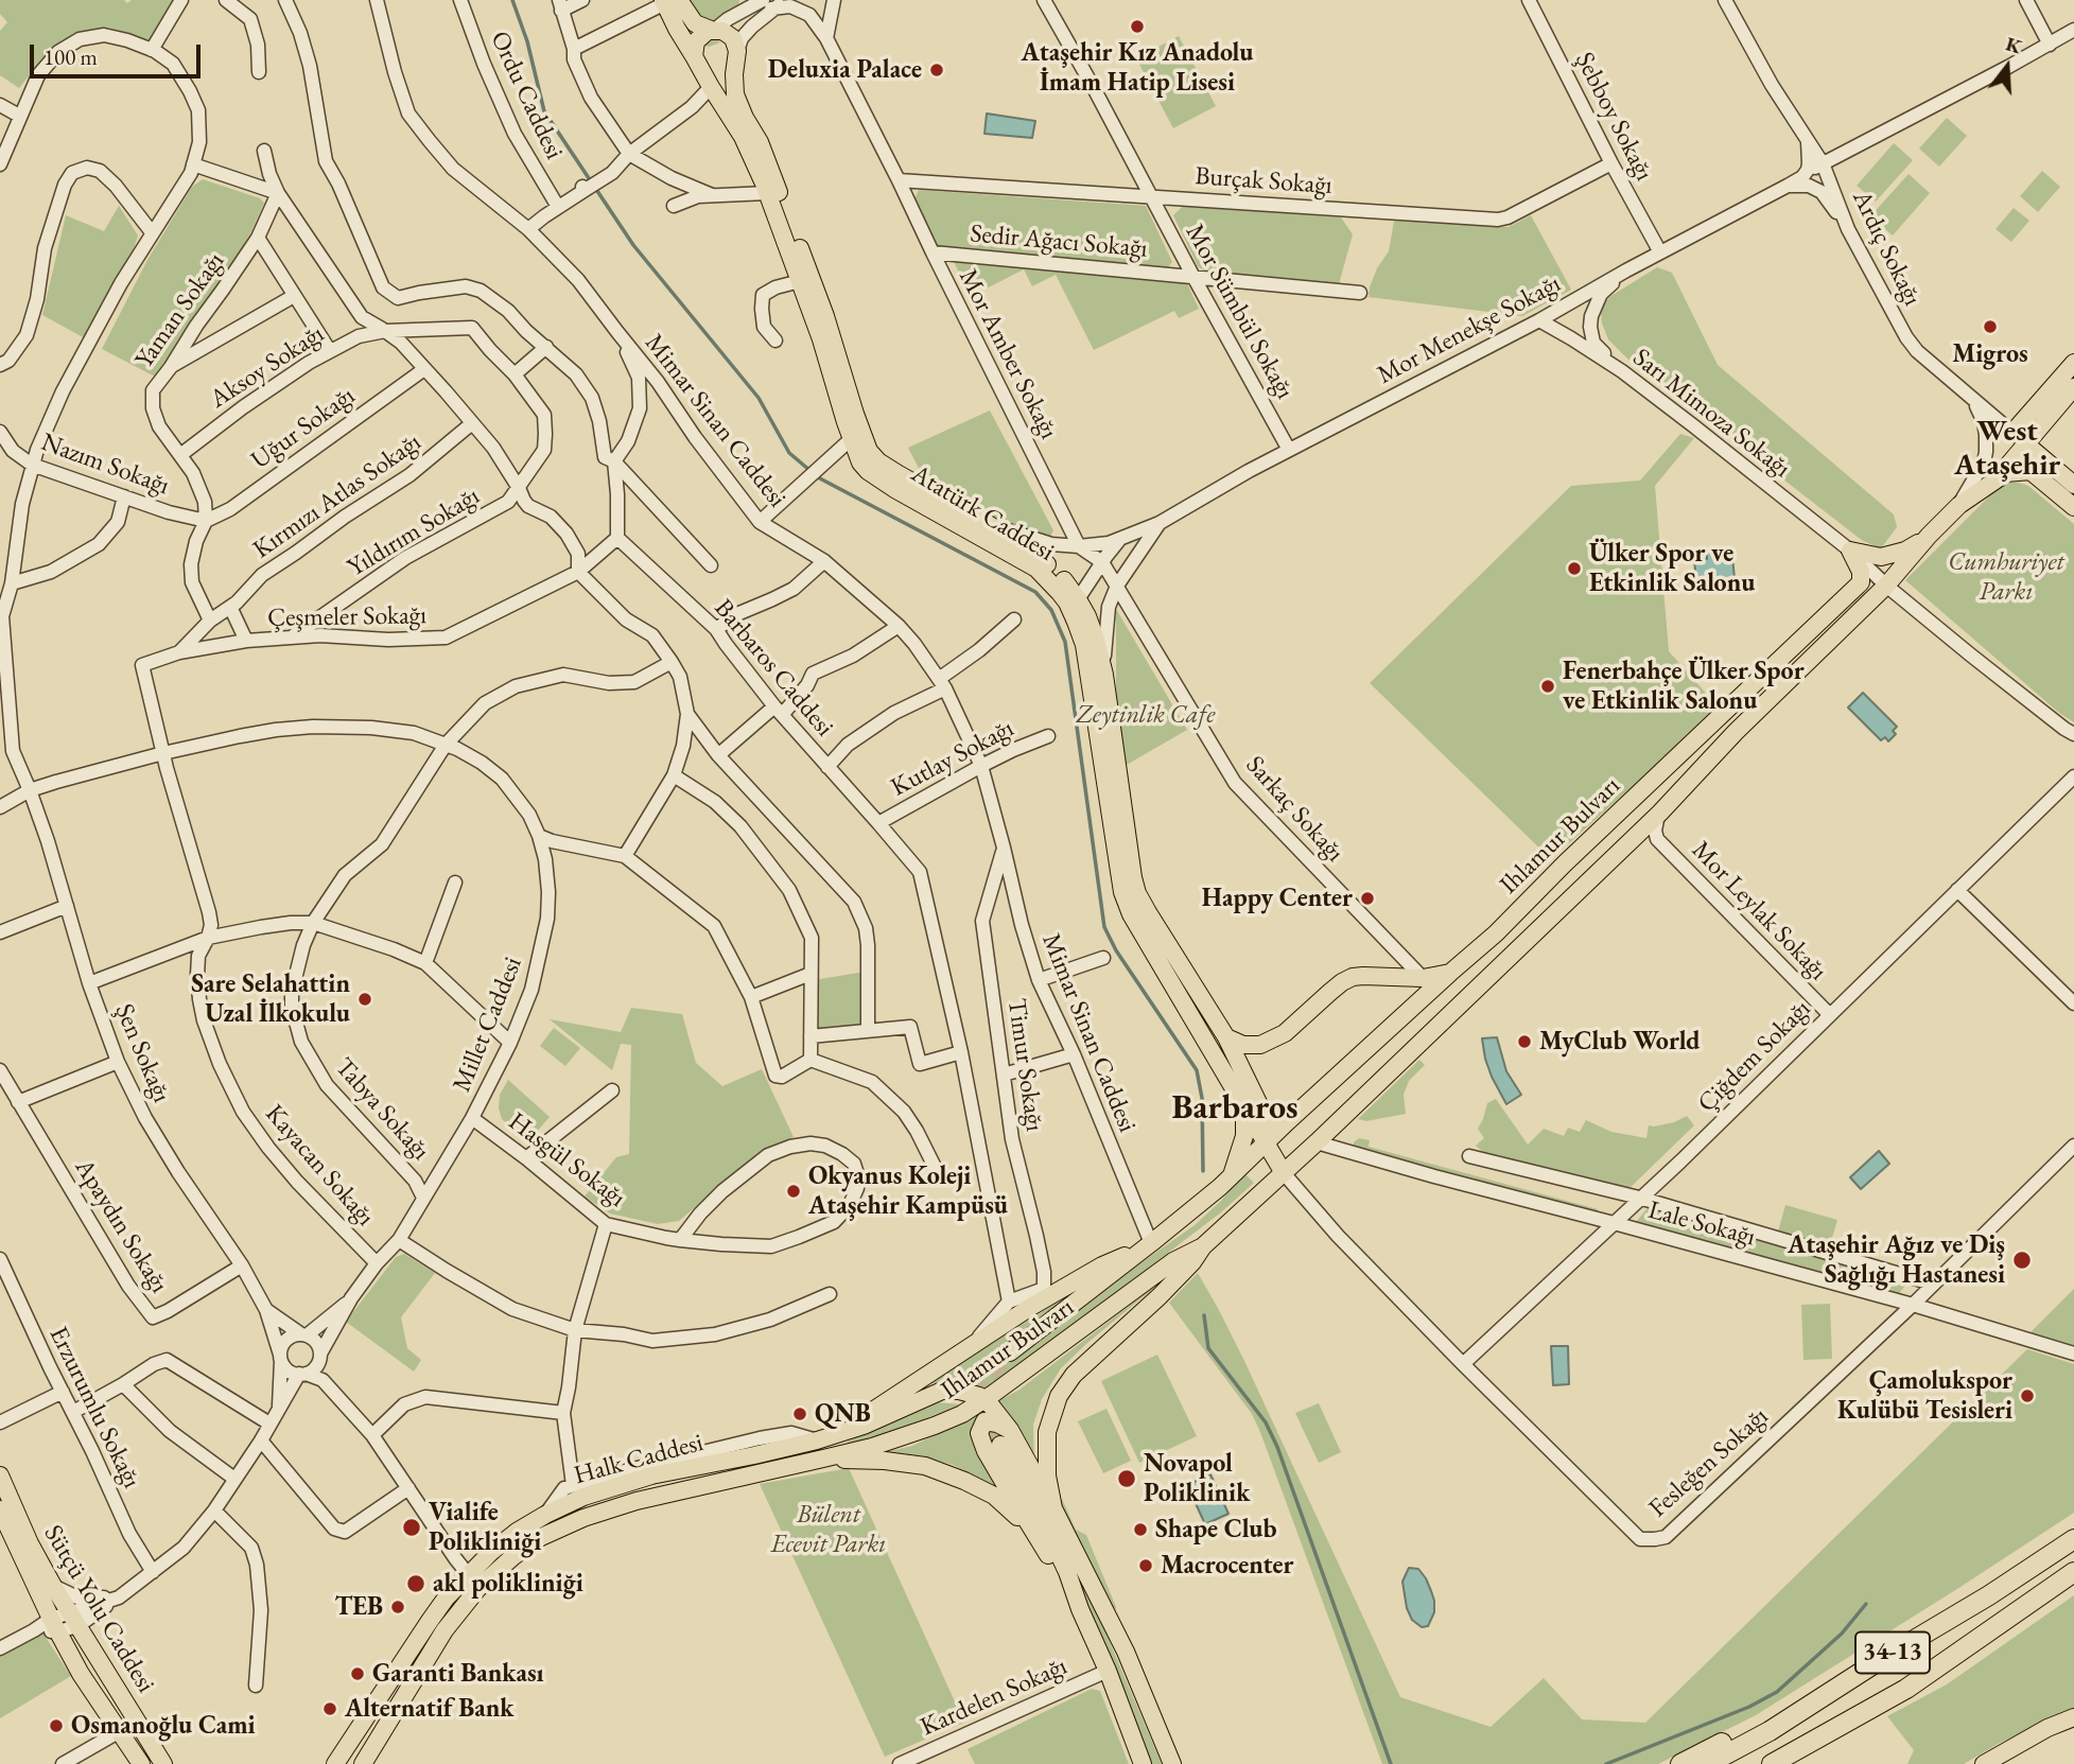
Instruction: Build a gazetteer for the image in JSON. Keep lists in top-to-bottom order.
{
  "streets": {
    "highway": ["34-13"],
    "main road": [
      "Atatürk Caddesi",
      "Ihlamur Bulvarı",
      "Halk Caddesi",
      "Sütçü Yolu Caddesi"
    ],
    "street": [
      "Ordu Caddesi",
      "Şebboy Sokağı",
      "Burçak Sokağı",
      "Sedir Ağacı Sokağı",
      "Ardıç Sokağı",
      "Yaman Sokağı",
      "Mor Sümbül Sokağı",
      "Mor Menekşe Sokağı",
      "Mor Amber Sokağı",
      "Aksoy Sokağı",
      "Sarı Mimoza Sokağı",
      "Mimar Sinan Caddesi",
      "Uğur Sokağı",
      "Nazım Sokağı",
      "Kırmızı Atlas Sokağı",
      "Yıldırım Sokağı",
      "Çeşmeler Sokağı",
      "Barbaros Caddesi",
      "Kutlay Sokağı",
      "Sarkaç Sokağı",
      "Mor Leylak Sokağı",
      "Millet Caddesi",
      "Şen Sokağı",
      "Çiğdem Sokağı",
      "Timur Sokağı",
      "Tabya Sokağı",
      "Hasgül Sokağı",
      "Kayacan Sokağı",
      "Lale Sokağı",
      "Apaydın Sokağı",
      "Erzurumlu Sokağı",
      "Fesleğen Sokağı",
      "Kardelen Sokağı"
    ]
  },
  "crossings": [
    ["Şebboy Sokağı", "Burçak Sokağı"],
    ["Şebboy Sokağı", "Mor Menekşe Sokağı"],
    ["Burçak Sokağı", "Mor Sümbül Sokağı"],
    ["Burçak Sokağı", "Mor Amber Sokağı"],
    ["Sedir Ağacı Sokağı", "Mor Sümbül Sokağı"],
    ["Sedir Ağacı Sokağı", "Mor Amber Sokağı"],
    ["Ardıç Sokağı", "Mor Menekşe Sokağı"],
    ["Yaman Sokağı", "Aksoy Sokağı"],
    ["Yaman Sokağı", "Uğur Sokağı"],
    ["Yaman Sokağı", "Nazım Sokağı"],
    ["Mor Sümbül Sokağı", "Mor Menekşe Sokağı"],
    ["Mor Menekşe Sokağı", "Mor Amber Sokağı"],
    ["Mor Menekşe Sokağı", "Sarı Mimoza Sokağı"],
    ["Mor Menekşe Sokağı", "Sarkaç Sokağı"],
    ["Mor Amber Sokağı", "Sarkaç Sokağı"],
    ["Aksoy Sokağı", "Yıldırım Sokağı"],
    ["Sarı Mimoza Sokağı", "Ihlamur Bulvarı"],
    ["Mimar Sinan Caddesi", "Kutlay Sokağı"],
    ["Mimar Sinan Caddesi", "Timur Sokağı"],
    ["Mimar Sinan Caddesi", "Halk Caddesi"],
    ["Uğur Sokağı", "Nazım Sokağı"],
    ["Nazım Sokağı", "Şen Sokağı"],
    ["Kırmızı Atlas Sokağı", "Çeşmeler Sokağı"],
    ["Atatürk Caddesi", "Ihlamur Bulvarı"],
    ["Atatürk Caddesi", "Fesleğen Sokağı"],
    ["Yıldırım Sokağı", "Çeşmeler Sokağı"],
    ["Çeşmeler Sokağı", "Barbaros Caddesi"],
    ["Çeşmeler Sokağı", "Millet Caddesi"],
    ["Çeşmeler Sokağı", "Kayacan Sokağı"],
    ["Barbaros Caddesi", "Kutlay Sokağı"],
    ["Ihlamur Bulvarı", "Mor Leylak Sokağı"],
    ["Ihlamur Bulvarı", "Lale Sokağı"],
    ["Ihlamur Bulvarı", "Halk Caddesi"],
    ["Ihlamur Bulvarı", "Fesleğen Sokağı"],
    ["Mor Leylak Sokağı", "Çiğdem Sokağı"],
    ["Millet Caddesi", "Şen Sokağı"],
    ["Millet Caddesi", "Tabya Sokağı"],
    ["Millet Caddesi", "Hasgül Sokağı"],
    ["Millet Caddesi", "Kayacan Sokağı"],
    ["Şen Sokağı", "Apaydın Sokağı"],
    ["Çiğdem Sokağı", "Lale Sokağı"],
    ["Çiğdem Sokağı", "Fesleğen Sokağı"],
    ["Timur Sokağı", "Halk Caddesi"],
    ["Lale Sokağı", "Fesleğen Sokağı"]
  ],
  "districts": ["West Ataşehir", "Barbaros"],
  "parks": ["Cumhuriyet Parkı", "Zeytinlik Cafe", "Bülent Ecevit Parkı"],
  "places": [
    "Ataşehir Kız Anadolu İmam Hatip Lisesi",
    "Deluxia Palace",
    "Migros",
    "Ülker Spor ve Etkinlik Salonu",
    "Fenerbahçe Ülker Spor ve Etkinlik Salonu",
    "Happy Center",
    "Sare Selahattin Uzal İlkokulu",
    "MyClub World",
    "Okyanus Koleji Ataşehir Kampüsü",
    "Ataşehir Ağız ve Diş Sağlığı Hastanesi",
    "Çamolukspor Kulübü Tesisleri",
    "QNB",
    "Novapol Poliklinik",
    "Vialife Polikliniği",
    "Shape Club",
    "Macrocenter",
    "akl polikliniği",
    "TEB",
    "Garanti Bankası",
    "Alternatif Bank",
    "Osmanoğlu Cami"
  ],
  "scale_bar": "100 m",
  "north": "top"
}
